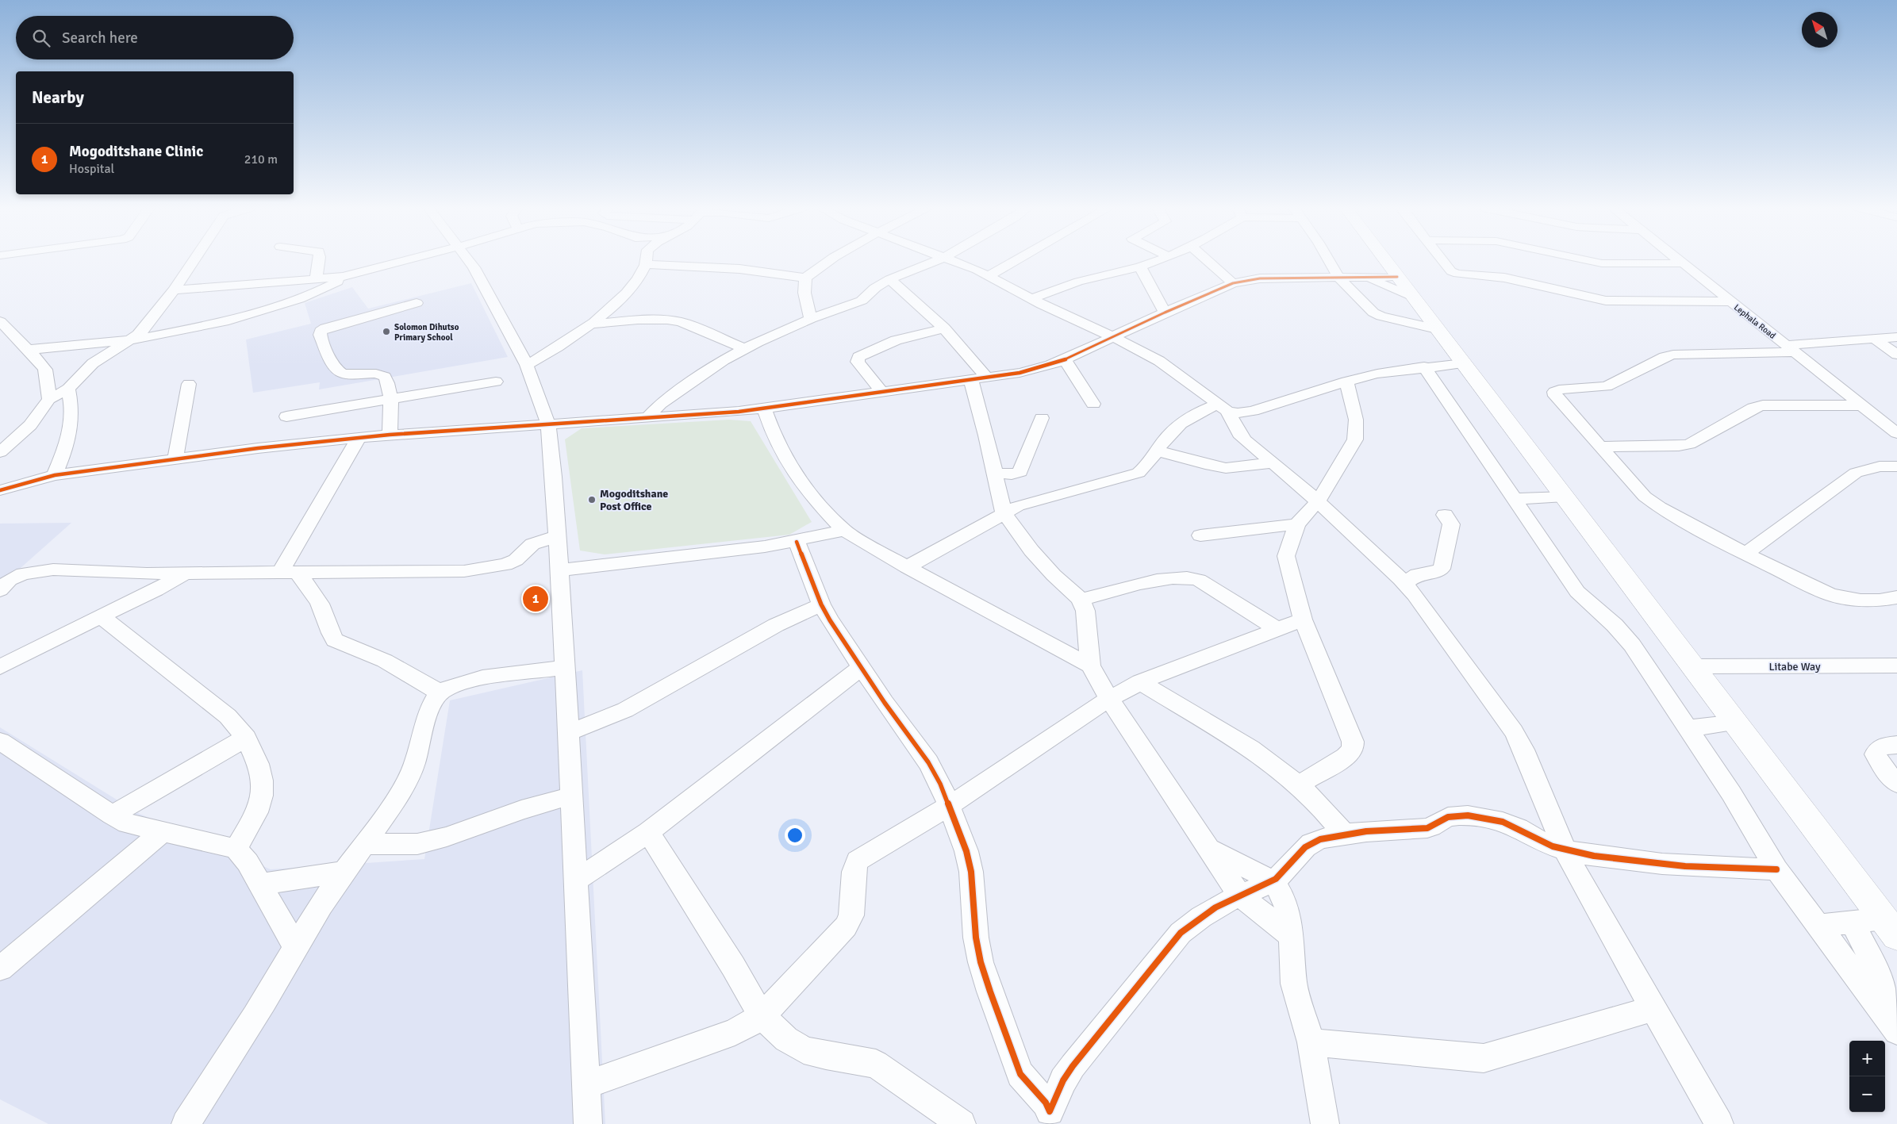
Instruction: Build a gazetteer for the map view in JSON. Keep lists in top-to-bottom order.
{
  "streets": {
    "street": ["Lephala Road", "Litabe Way"]
  },
  "places": ["Solomon Dihutso Primary School", "Mogoditshane Post Office"],
  "north": "top left",
  "page": {
    "search": "Search here",
    "heading": "Nearby",
    "list": [
      {
        "mark": "1",
        "name": "Mogoditshane Clinic",
        "note": "Hospital",
        "value": "210 m"
      }
    ],
    "pins": "1",
    "map_buttons": ["+", "−"]
  }
}
